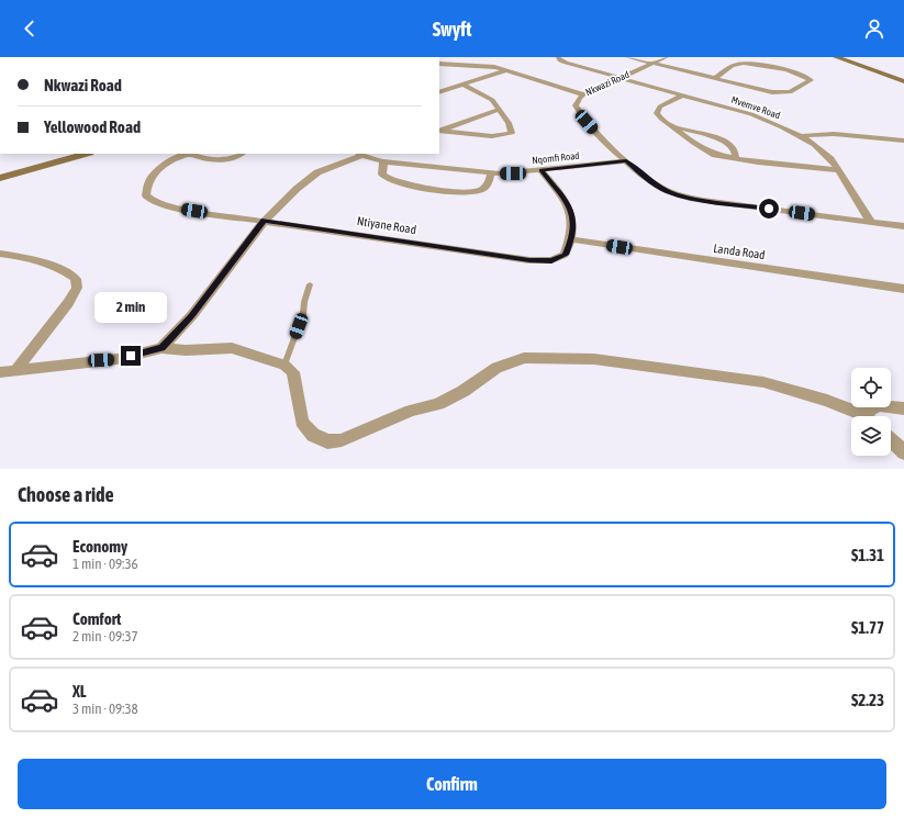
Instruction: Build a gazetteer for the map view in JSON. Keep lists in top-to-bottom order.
{
  "streets": {
    "street": [
      "Nkwazi Road",
      "Mvemve Road",
      "Nqomfi Road",
      "Ntiyane Road",
      "Landa Road"
    ]
  },
  "crossings": [
    ["Nkwazi Road", "Mvemve Road"],
    ["Nkwazi Road", "Nqomfi Road"],
    ["Ntiyane Road", "Landa Road"]
  ],
  "page": {
    "header": "Swyft",
    "banner": ["Nkwazi Road", "Yellowood Road"],
    "bubble": "2 min",
    "heading": "Choose a ride",
    "list": [
      {
        "name": "Economy",
        "note": "1 min · 09:36",
        "value": "$1.31"
      },
      {
        "name": "Comfort",
        "note": "2 min · 09:37",
        "value": "$1.77"
      },
      {
        "name": "XL",
        "note": "3 min · 09:38",
        "value": "$2.23"
      }
    ],
    "buttons": "Confirm"
  }
}
